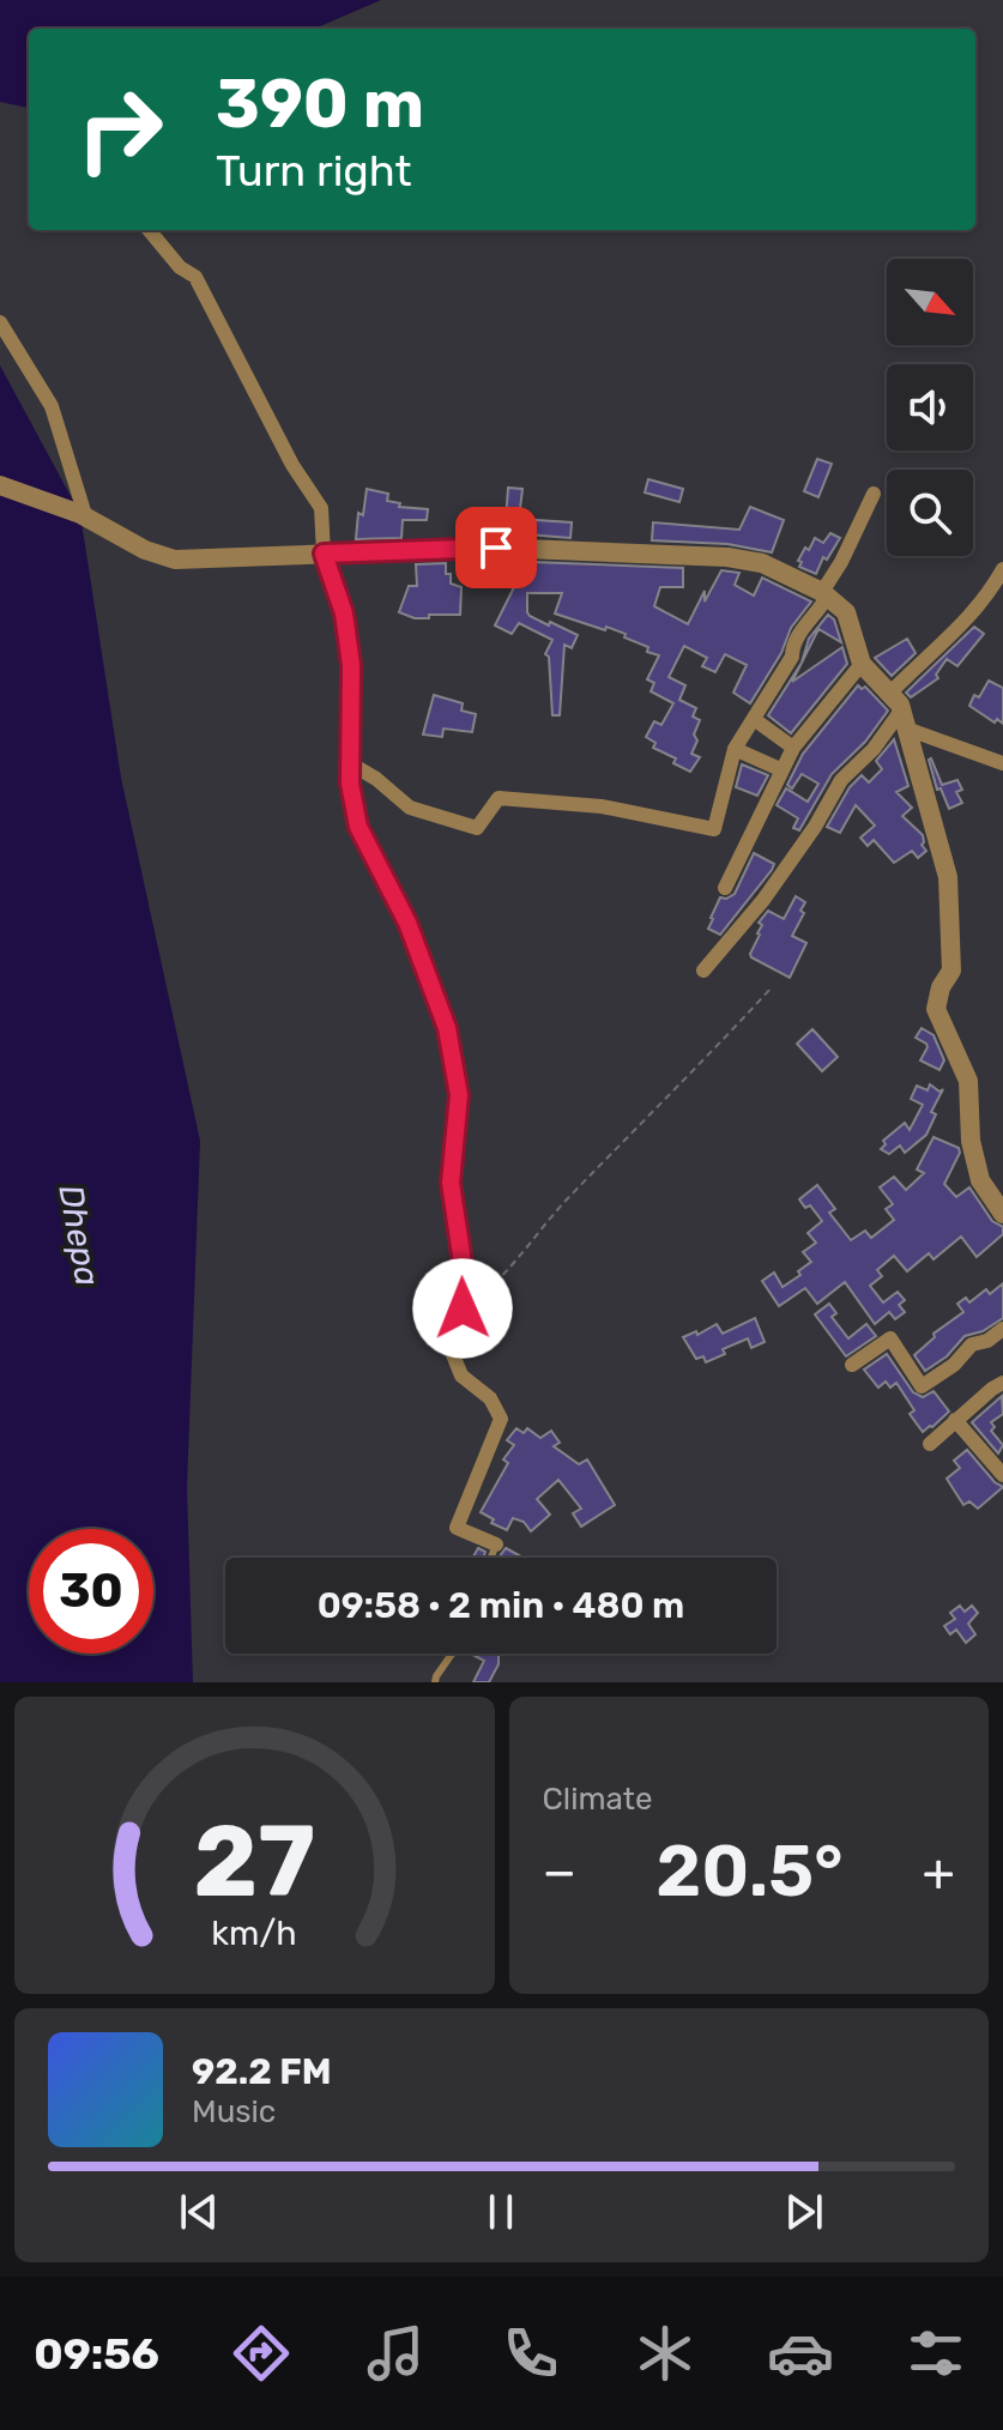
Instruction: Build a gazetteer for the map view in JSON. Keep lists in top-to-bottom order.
{
  "water": ["Dhepa"],
  "north": "bottom right",
  "page": {
    "turn": ["390 m", "Turn right"],
    "limit": "30",
    "trip": "09:58 · 2 min · 480 m",
    "tile": "Climate",
    "heat": ["−", "20.5°", "+"],
    "song": ["92.2 FM", "Music"],
    "tabs": "09:56",
    "gauge": ["27", "km/h"]
  }
}
